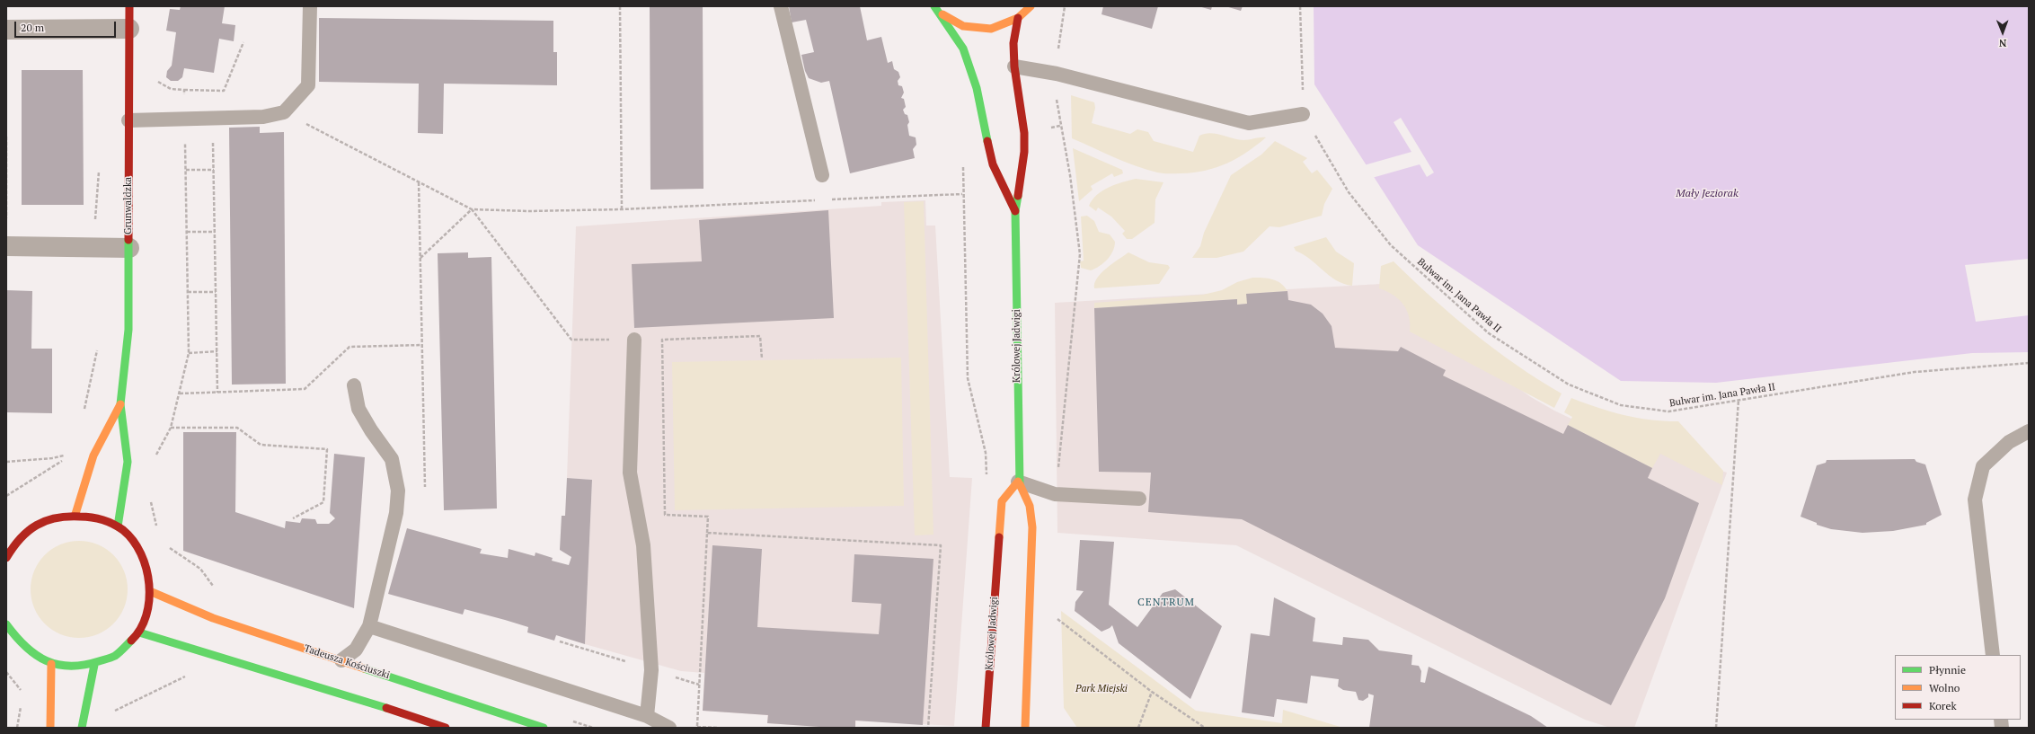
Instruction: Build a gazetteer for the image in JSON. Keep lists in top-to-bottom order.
{
  "streets": {
    "street": ["Grunwaldzka", "Królowej Jadwigi", "Tadeusza Kościuszki"],
    "path": ["Bulwar im. Jana Pawła II"]
  },
  "districts": ["CENTRUM"],
  "water": ["Mały Jeziorak"],
  "parks": ["Park Miejski"],
  "legend": ["Płynnie", "Wolno", "Korek"],
  "scale_bar": "20 m",
  "north": "bottom"
}
